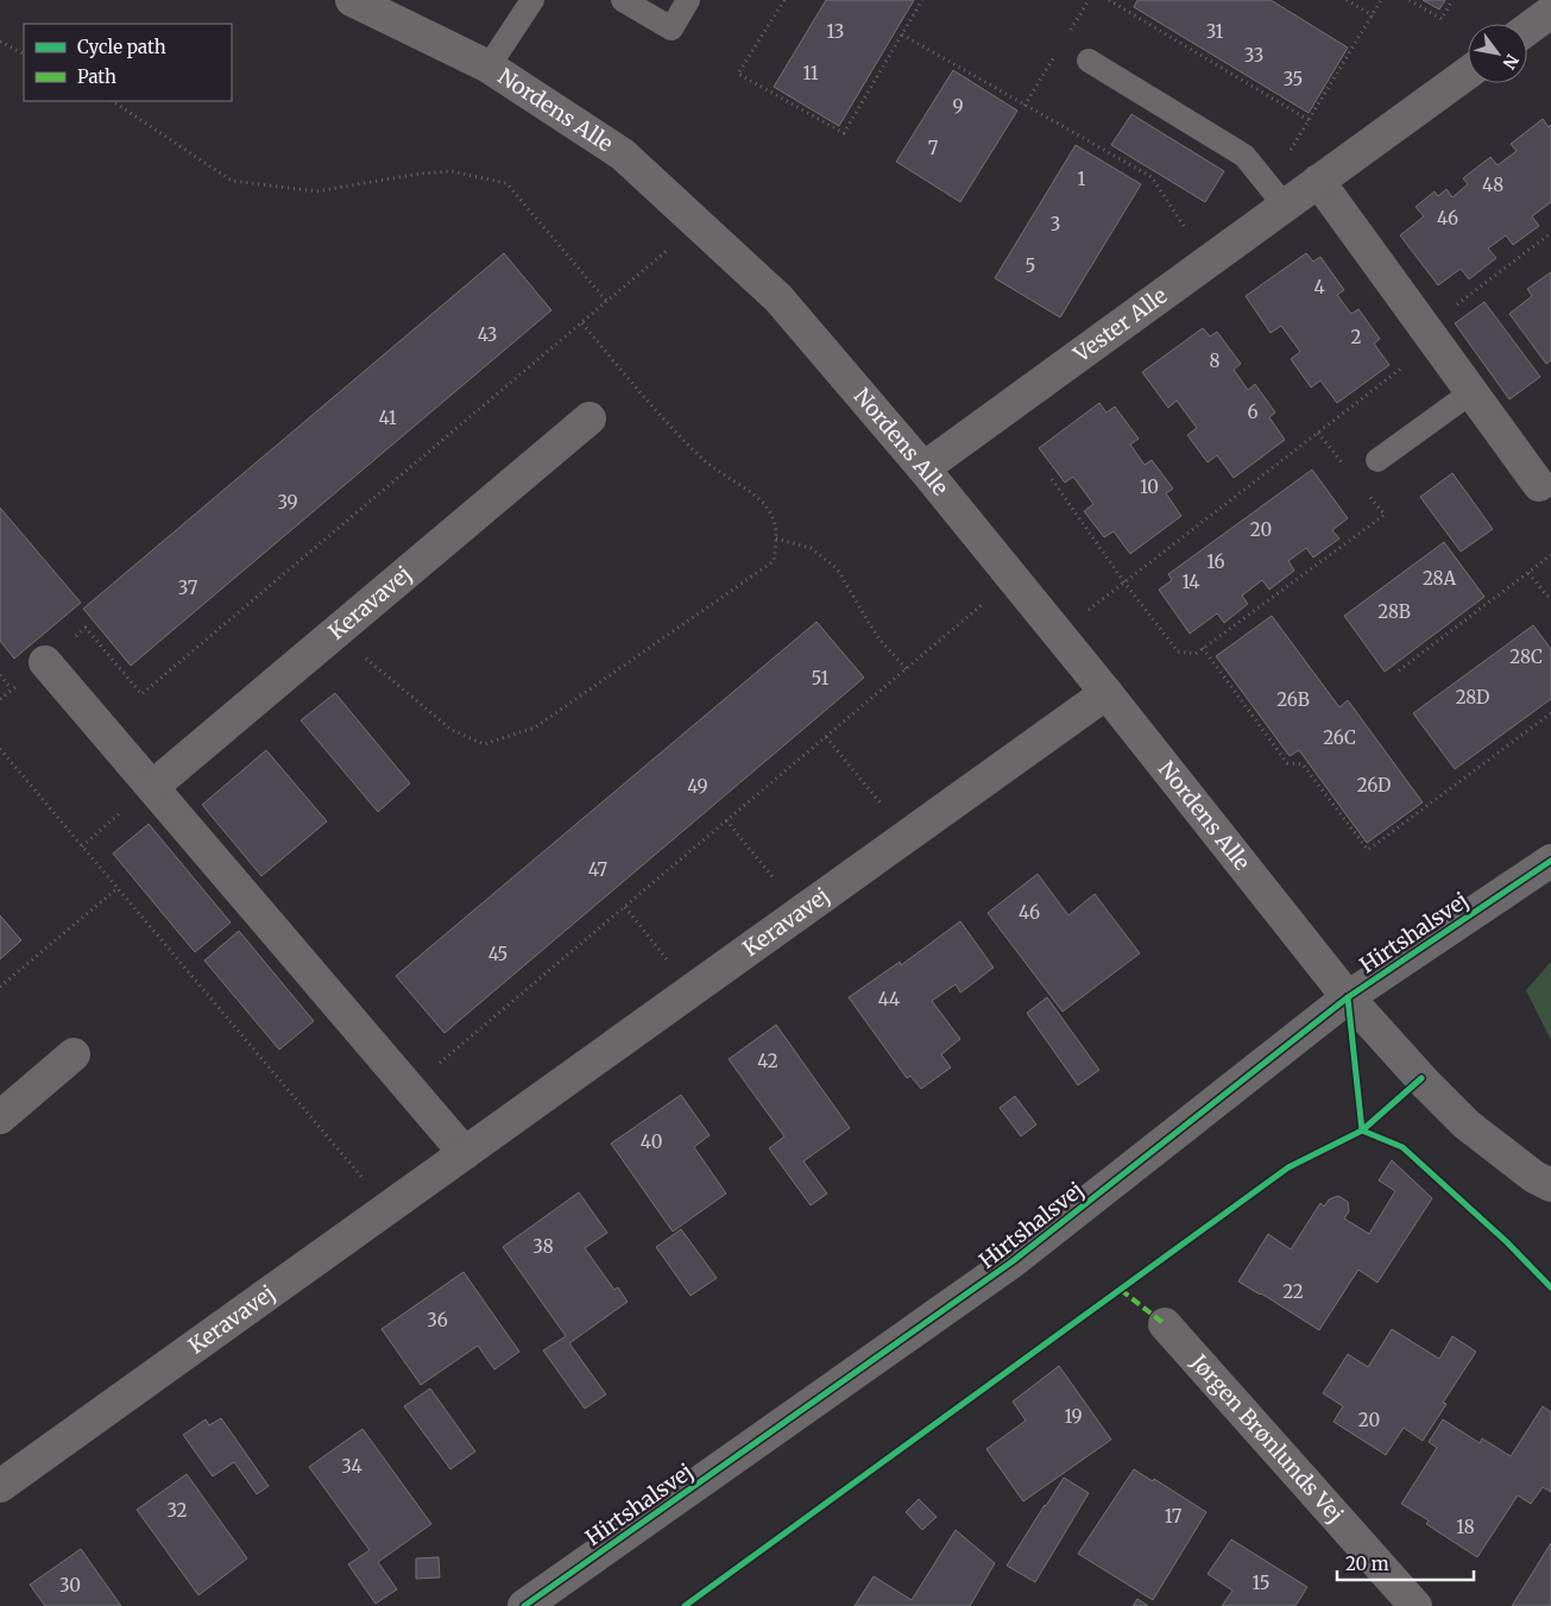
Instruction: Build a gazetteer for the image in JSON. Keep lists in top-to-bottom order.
{
  "streets": {
    "street": [
      "Nordens Alle",
      "Vester Alle",
      "Keravavej",
      "Hirtshalsvej",
      "Jørgen Brønlunds Vej"
    ]
  },
  "crossings": [
    ["Nordens Alle", "Vester Alle"],
    ["Nordens Alle", "Keravavej"],
    ["Nordens Alle", "Hirtshalsvej"]
  ],
  "house_numbers": [
    "13",
    "31",
    "33",
    "11",
    "35",
    "9",
    "7",
    "1",
    "48",
    "46",
    "3",
    "5",
    "4",
    "43",
    "2",
    "8",
    "6",
    "41",
    "10",
    "39",
    "20",
    "16",
    "28A",
    "14",
    "37",
    "28B",
    "28C",
    "51",
    "28D",
    "26B",
    "26C",
    "26D",
    "49",
    "47",
    "46",
    "45",
    "44",
    "42",
    "40",
    "38",
    "22",
    "36",
    "19",
    "20",
    "34",
    "32",
    "17",
    "18",
    "15",
    "30"
  ],
  "legend": ["Cycle path", "Path"],
  "scale_bar": "20 m",
  "north": "bottom right"
}
